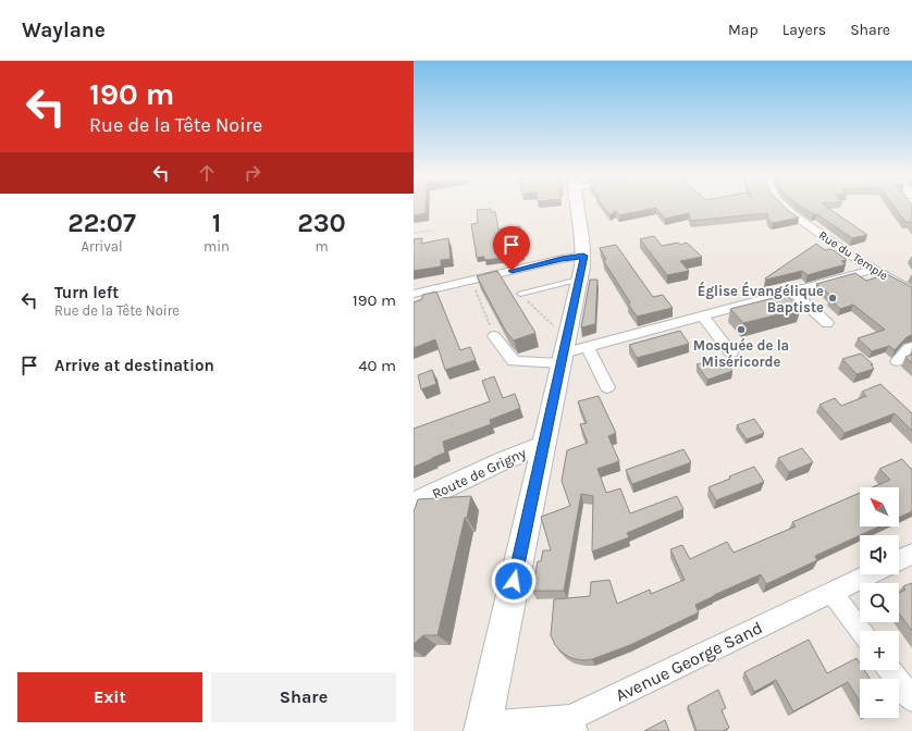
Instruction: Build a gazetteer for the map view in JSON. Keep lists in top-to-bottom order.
{
  "streets": {
    "street": ["Rue du Temple", "Route de Grigny", "Avenue George Sand"]
  },
  "places": ["Église Évangélique Baptiste", "Mosquée de la Miséricorde"],
  "north": "top left",
  "page": {
    "header": "Waylane",
    "nav": ["Map", "Layers", "Share"],
    "turn": ["190 m", "Rue de la Tête Noire"],
    "eta": [
      "22:07",
      "Arrival",
      "1",
      "min",
      "230",
      "m"
    ],
    "list": [
      {
        "name": "Turn left",
        "note": "Rue de la Tête Noire",
        "value": "190 m"
      },
      {
        "name": "Arrive at destination",
        "value": "40 m"
      }
    ],
    "map_buttons": ["+", "−"],
    "buttons": ["Exit", "Share"]
  }
}
